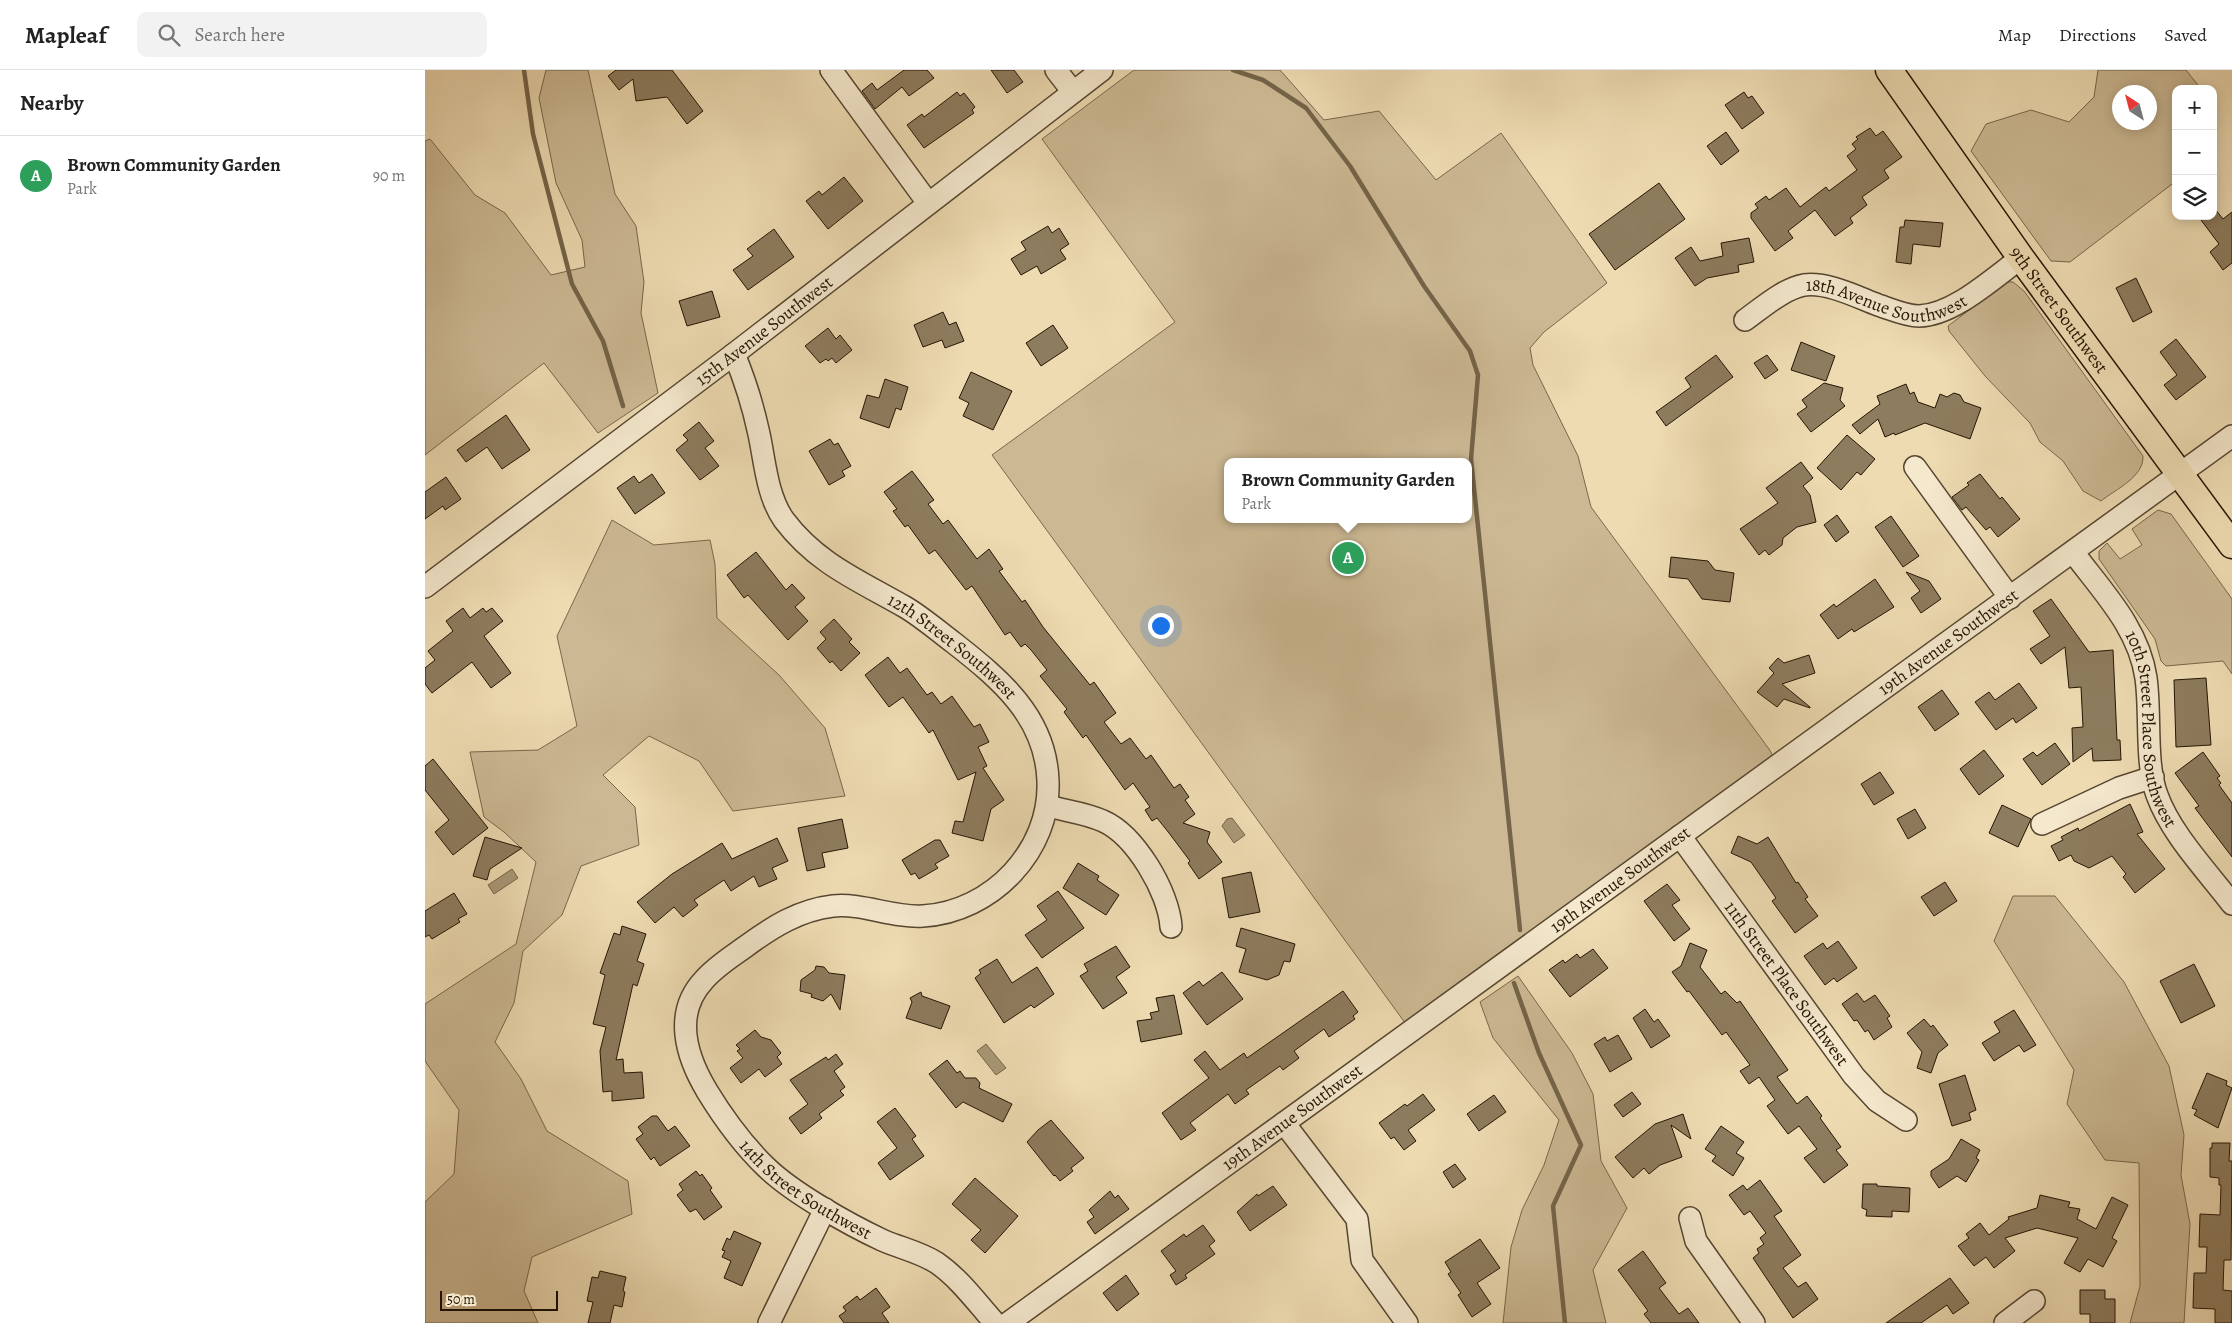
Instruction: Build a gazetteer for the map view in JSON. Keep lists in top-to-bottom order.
{
  "streets": {
    "main road": ["9th Street Southwest"],
    "street": [
      "18th Avenue Southwest",
      "15th Avenue Southwest",
      "19th Avenue Southwest",
      "12th Street Southwest",
      "10th Street Place Southwest",
      "11th Street Place Southwest",
      "14th Street Southwest"
    ]
  },
  "crossings": [
    ["18th Avenue Southwest", "9th Street Southwest"],
    ["9th Street Southwest", "19th Avenue Southwest"],
    ["15th Avenue Southwest", "12th Street Southwest"],
    ["19th Avenue Southwest", "10th Street Place Southwest"],
    ["19th Avenue Southwest", "11th Street Place Southwest"],
    ["12th Street Southwest", "14th Street Southwest"]
  ],
  "scale_bar": "50 m",
  "north": "top left",
  "page": {
    "header": "Mapleaf",
    "search": "Search here",
    "nav": ["Map", "Directions", "Saved"],
    "heading": "Nearby",
    "map_buttons": ["+", "−"],
    "list": [
      {
        "mark": "A",
        "name": "Brown Community Garden",
        "note": "Park",
        "value": "90 m"
      }
    ],
    "popup": ["Brown Community Garden", "Park"],
    "pins": "A",
    "scale": "50 m"
  }
}
